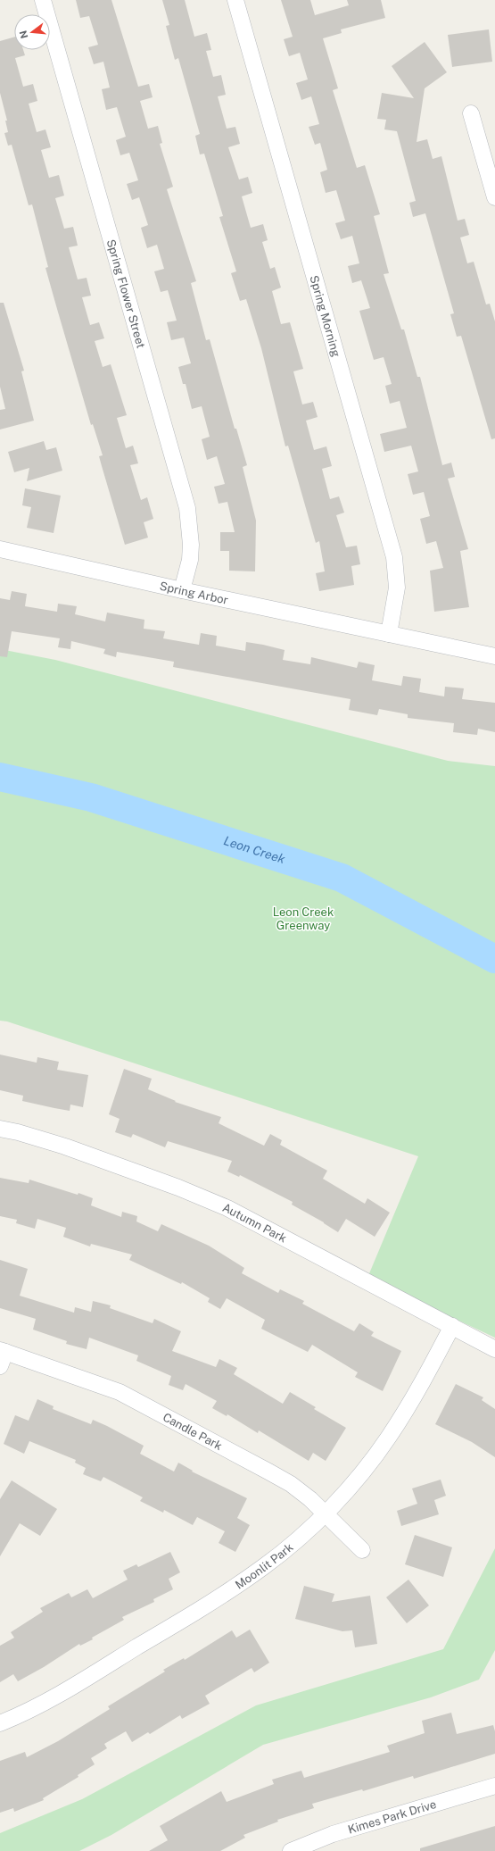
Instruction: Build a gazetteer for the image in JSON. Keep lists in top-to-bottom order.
{
  "streets": {
    "street": [
      "Spring Flower Street",
      "Spring Morning",
      "Spring Arbor",
      "Autumn Park",
      "Candle Park",
      "Moonlit Park",
      "Kimes Park Drive"
    ]
  },
  "crossings": [
    ["Spring Flower Street", "Spring Arbor"],
    ["Spring Morning", "Spring Arbor"],
    ["Autumn Park", "Moonlit Park"],
    ["Candle Park", "Moonlit Park"]
  ],
  "water": ["Leon Creek"],
  "parks": ["Leon Creek Greenway"],
  "north": "left"
}
